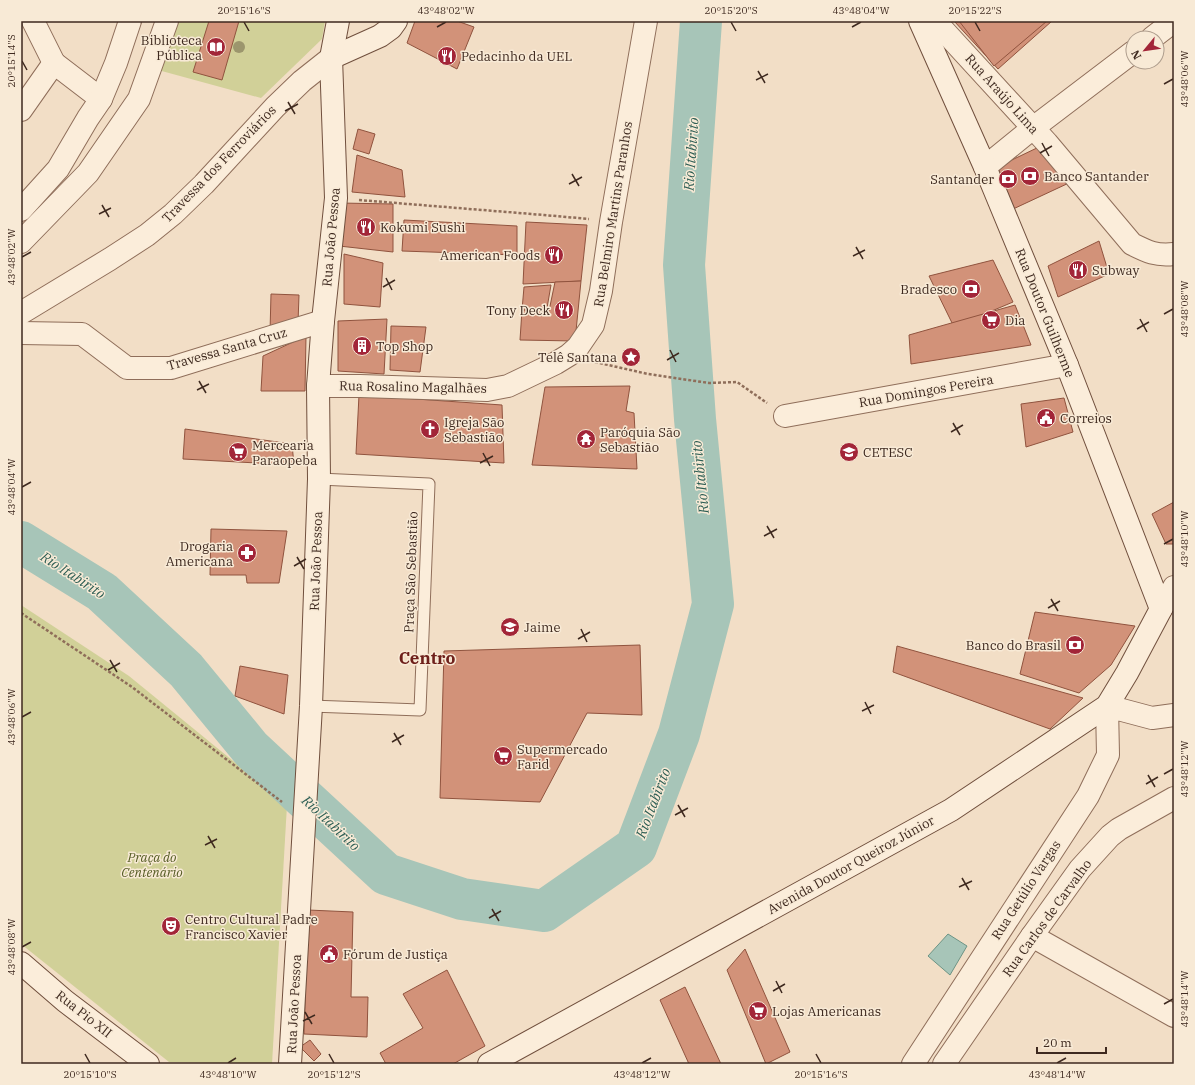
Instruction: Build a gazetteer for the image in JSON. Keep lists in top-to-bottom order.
{
  "streets": {
    "street": [
      "Rua Araújo Lima",
      "Travessa dos Ferroviários",
      "Rua Belmiro Martins Paranhos",
      "Rua João Pessoa",
      "Rua Doutor Guilherme",
      "Travessa Santa Cruz",
      "Rua Rosalino Magalhães",
      "Rua Domingos Pereira",
      "Avenida Doutor Queiroz Júnior",
      "Rua Getúlio Vargas",
      "Rua Carlos de Carvalho",
      "Rua Pio XII"
    ],
    "lane": ["Praça São Sebastião"]
  },
  "crossings": [
    ["Travessa dos Ferroviários", "Rua João Pessoa"],
    ["Rua Belmiro Martins Paranhos", "Rua Rosalino Magalhães"],
    ["Rua João Pessoa", "Travessa Santa Cruz"],
    ["Rua João Pessoa", "Rua Rosalino Magalhães"],
    ["Rua João Pessoa", "Praça São Sebastião"],
    ["Rua Doutor Guilherme", "Rua Domingos Pereira"],
    ["Rua Doutor Guilherme", "Avenida Doutor Queiroz Júnior"],
    ["Avenida Doutor Queiroz Júnior", "Rua Getúlio Vargas"]
  ],
  "districts": ["Centro"],
  "water": ["Rio Itabirito"],
  "parks": ["Praça do Centenário"],
  "places": {
    "library": ["Biblioteca Pública"],
    "restaurant": [
      "Pedacinho da UEL",
      "Kokumi Sushi",
      "American Foods",
      "Subway",
      "Tony Deck"
    ],
    "bank": [
      "Banco Santander",
      "Santander",
      "Bradesco",
      "Banco do Brasil"
    ],
    "supermarket": [
      "Dia",
      "Mercearia Paraopeba",
      "Supermercado Farid",
      "Lojas Americanas"
    ],
    "building": ["Top Shop"],
    "place": ["Telê Santana"],
    "public building": ["Correios", "Fórum de Justiça"],
    "church": ["Igreja São Sebastião"],
    "temple": ["Paróquia São Sebastião"],
    "school or university": ["CETESC", "Jaime"],
    "pharmacy": ["Drogaria Americana"],
    "theatre": ["Centro Cultural Padre Francisco Xavier"]
  },
  "scale_bar": "20 m",
  "north": "bottom left",
  "coordinates": [
    "20°15'16\"S",
    "43°48'02\"W",
    "20°15'20\"S",
    "43°48'04\"W",
    "20°15'22\"S",
    "20°15'14\"S",
    "43°48'06\"W",
    "43°48'08\"W",
    "43°48'10\"W",
    "43°48'12\"W",
    "43°48'14\"W",
    "20°15'10\"S",
    "20°15'12\"S"
  ]
}
